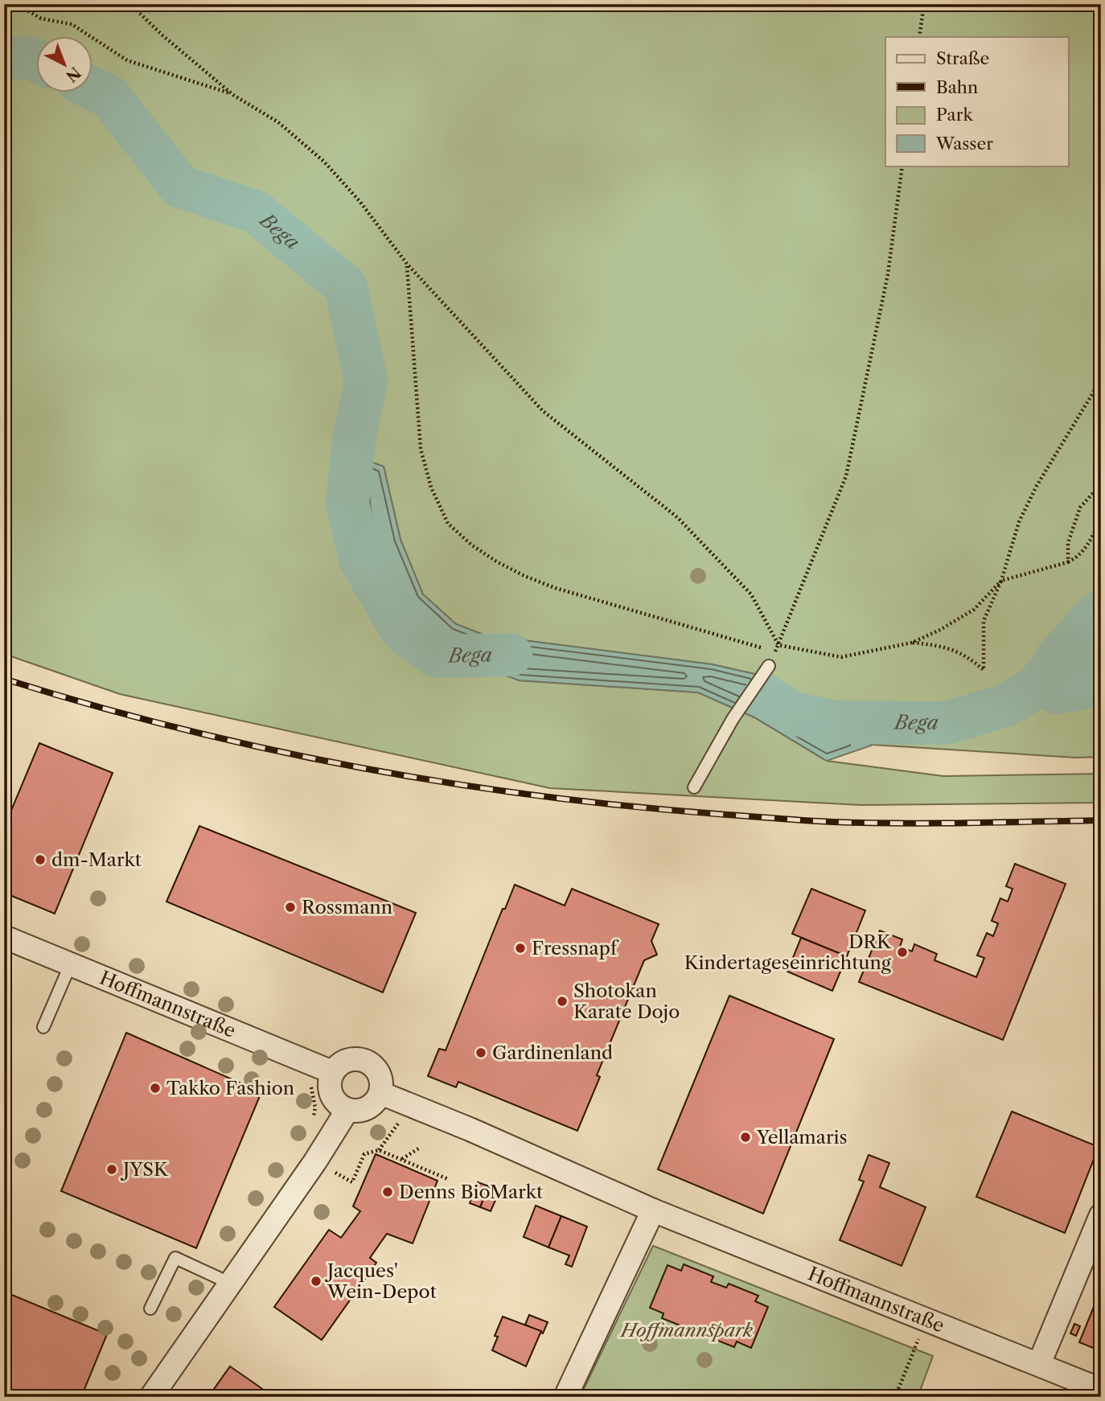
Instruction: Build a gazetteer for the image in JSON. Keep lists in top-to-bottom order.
{
  "streets": {
    "street": ["Hoffmannstraße"]
  },
  "water": ["Bega"],
  "parks": ["Hoffmannspark"],
  "places": [
    "dm-Markt",
    "Rossmann",
    "Fressnapf",
    "DRK Kindertageseinrichtung",
    "Shotokan Karate Dojo",
    "Gardinenland",
    "Takko Fashion",
    "Yellamaris",
    "JYSK",
    "Denns BioMarkt",
    "Jacques' Wein-Depot"
  ],
  "legend": [
    "Straße",
    "Bahn",
    "Park",
    "Wasser"
  ],
  "north": "bottom right"
}
